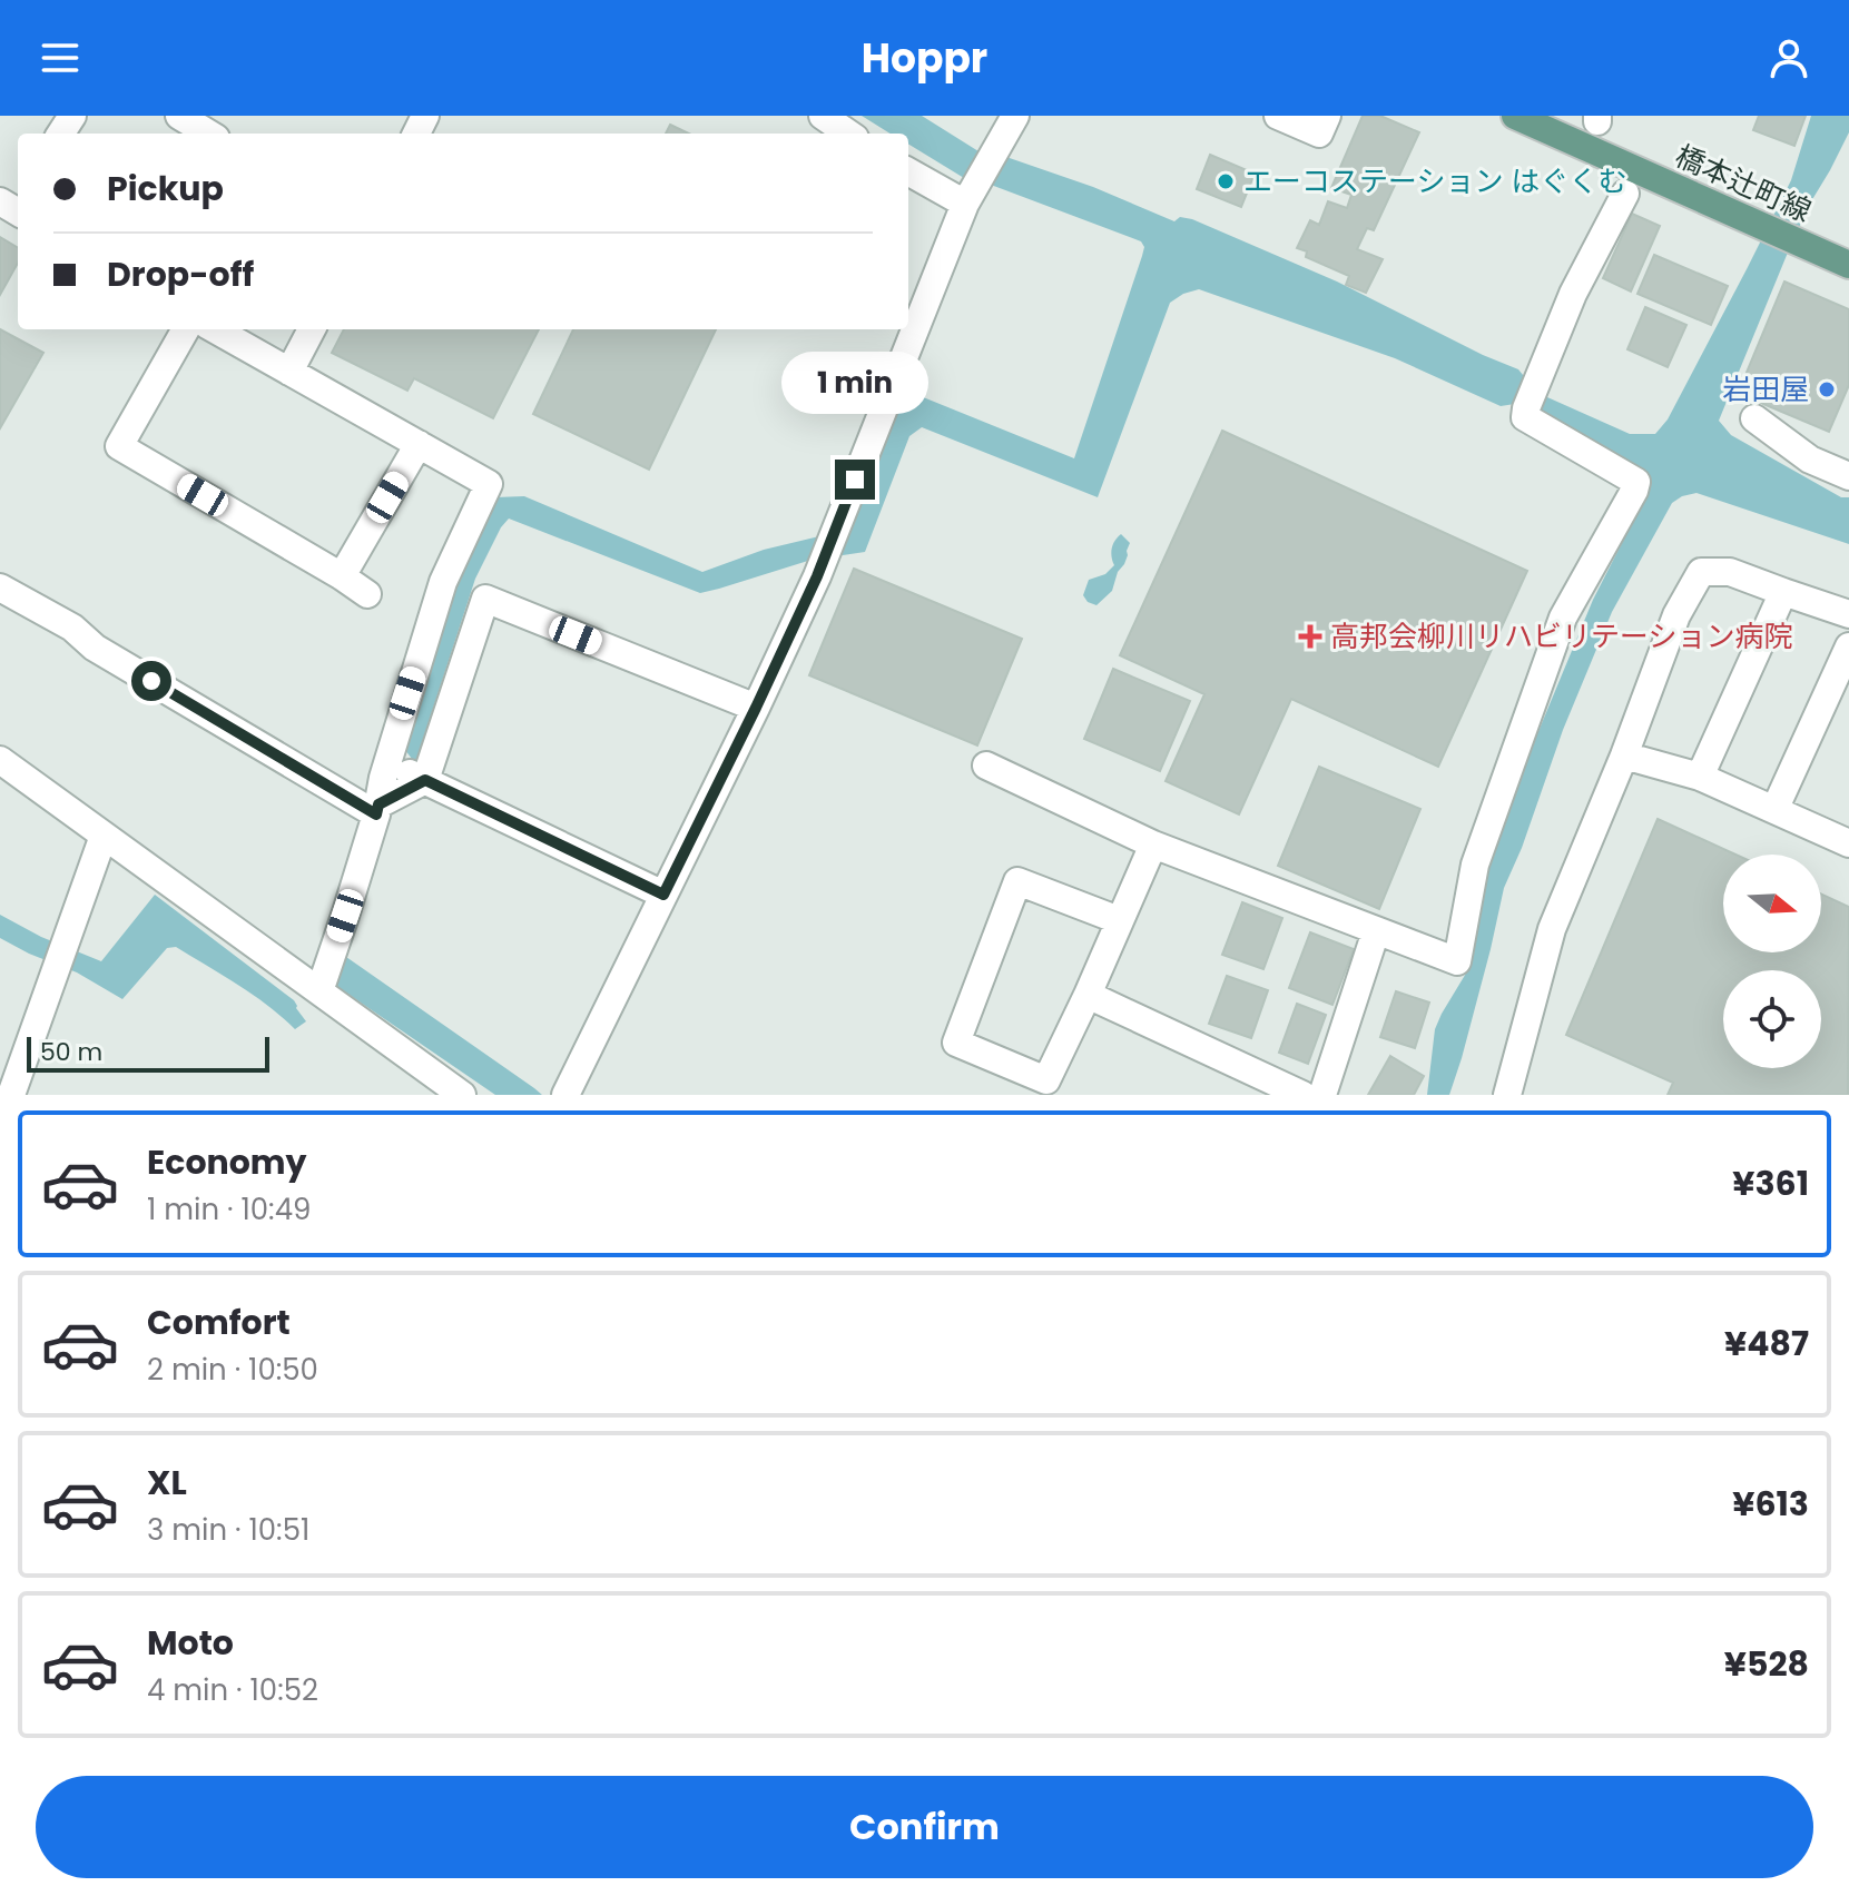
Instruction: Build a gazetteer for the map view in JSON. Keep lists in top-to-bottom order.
{
  "streets": {
    "main road": ["橋本辻町線"]
  },
  "places": {
    "other": ["エーコステーション はぐくむ", "岩田屋"],
    "health": ["高邦会柳川リハビリテーション病院"]
  },
  "scale_bar": "50 m",
  "north": "right",
  "page": {
    "header": "Hoppr",
    "banner": ["Pickup", "Drop-off"],
    "bubble": "1 min",
    "scale": "50 m",
    "list": [
      {
        "name": "Economy",
        "note": "1 min · 10:49",
        "value": "¥361"
      },
      {
        "name": "Comfort",
        "note": "2 min · 10:50",
        "value": "¥487"
      },
      {
        "name": "XL",
        "note": "3 min · 10:51",
        "value": "¥613"
      },
      {
        "name": "Moto",
        "note": "4 min · 10:52",
        "value": "¥528"
      }
    ],
    "buttons": "Confirm"
  }
}
